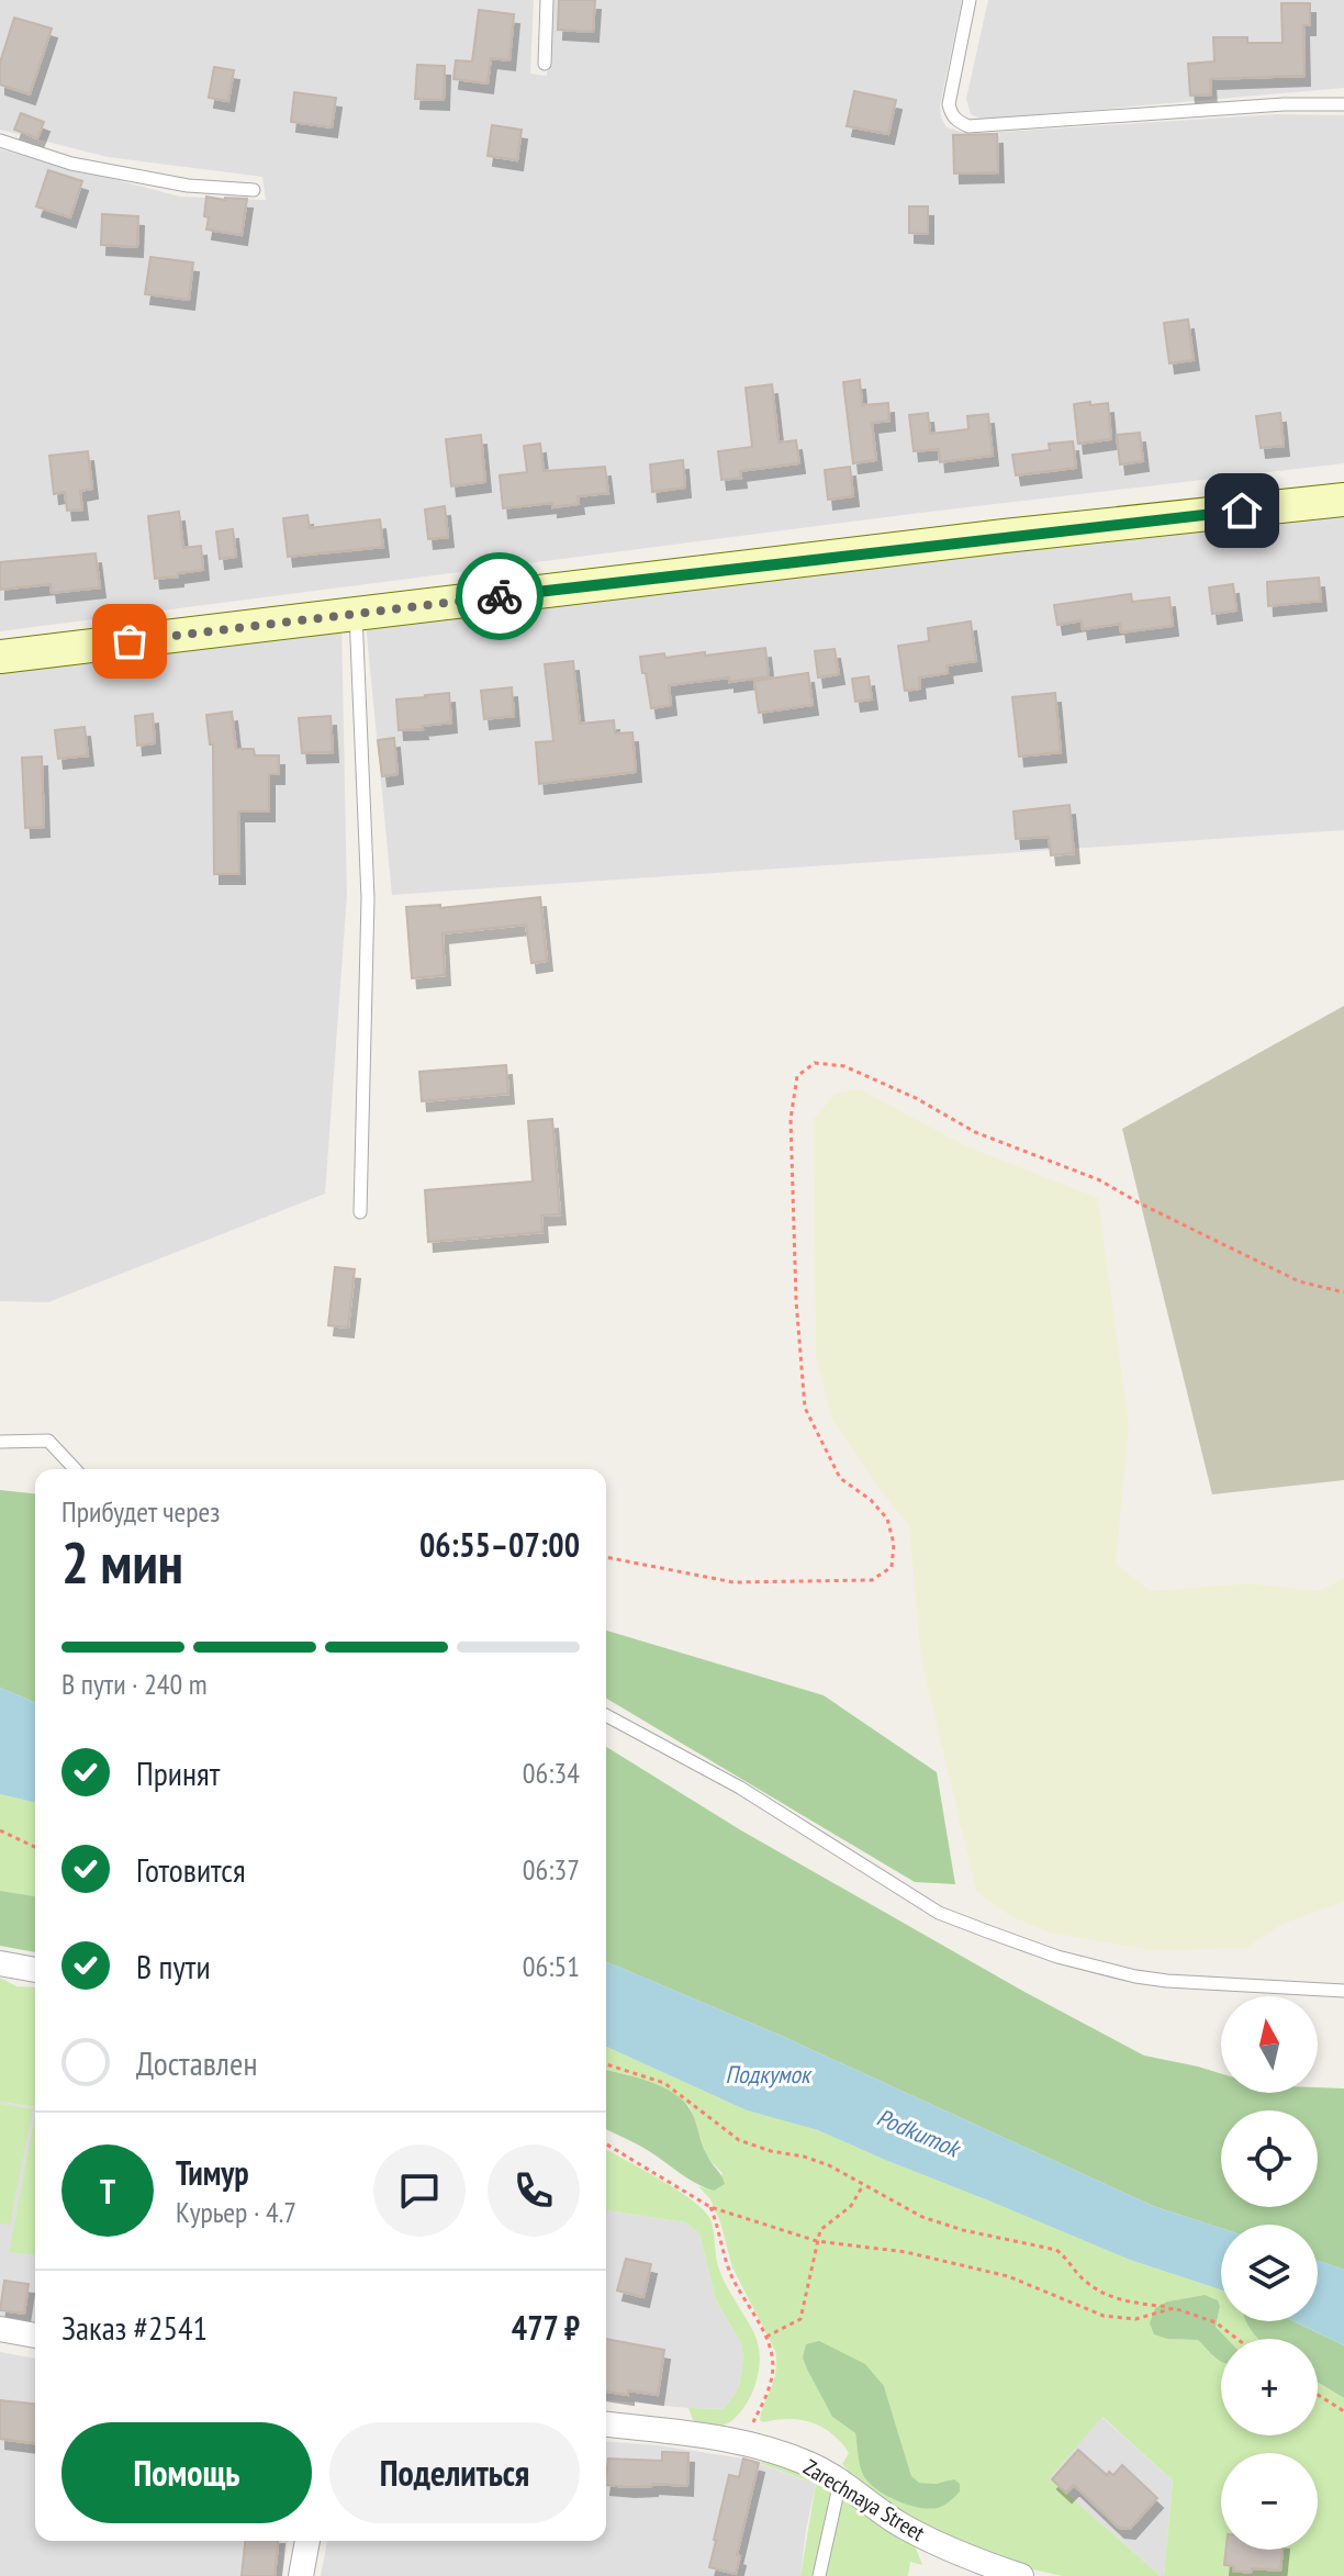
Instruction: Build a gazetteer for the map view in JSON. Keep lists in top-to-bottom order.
{
  "streets": {
    "street": ["Zarechnaya Street"]
  },
  "water": ["Подкумок", "Podkumok"],
  "north": "top",
  "page": {
    "heading": ["2 мин", "Прибудет через", "06:55–07:00"],
    "panel": [
      "Тимур",
      "Курьер · 4.7",
      "Заказ #2541",
      "477 ₽"
    ],
    "bar": "В пути · 240 m",
    "list": [
      ["Принят", "06:34"],
      ["Готовится", "06:37"],
      ["В пути", "06:51"],
      "Доставлен"
    ],
    "map_buttons": ["+", "−"],
    "round": "Т",
    "buttons": ["Помощь", "Поделиться"]
  }
}
